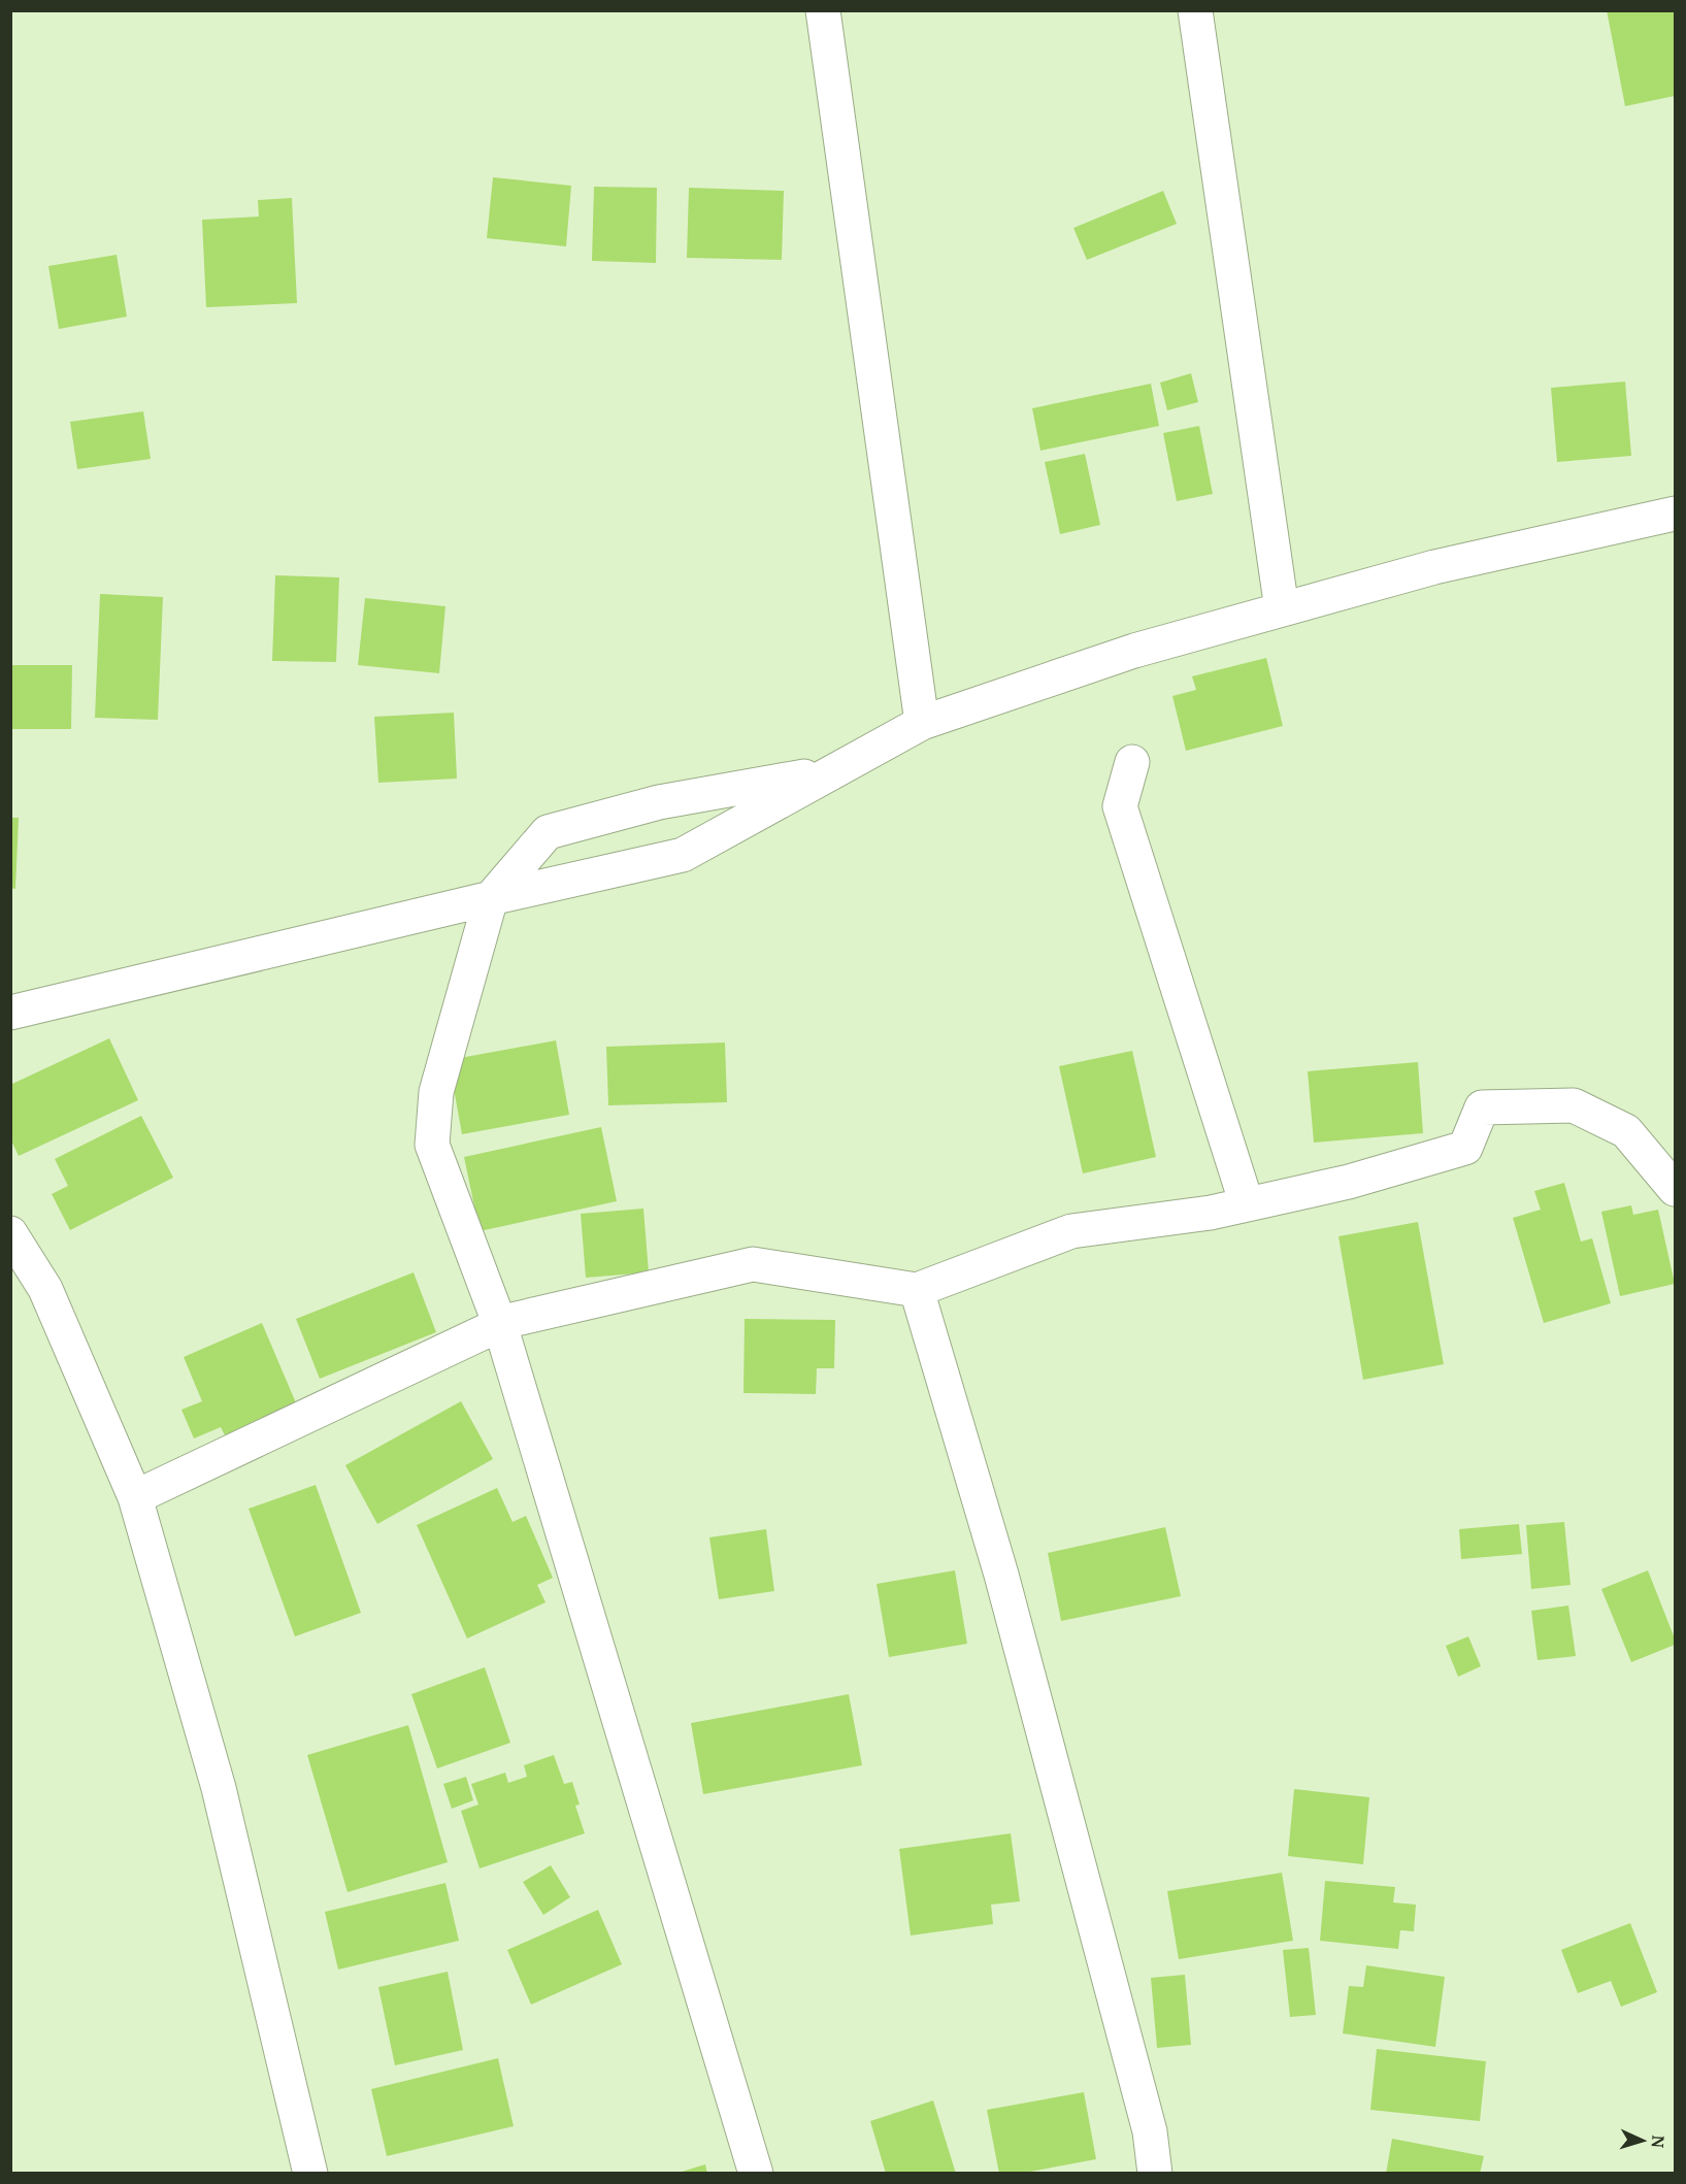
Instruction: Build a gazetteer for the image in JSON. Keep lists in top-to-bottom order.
{
  "north": "right"
}
